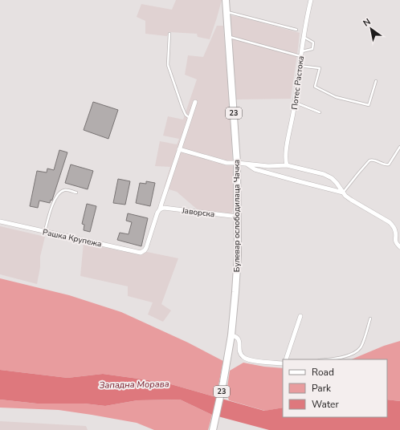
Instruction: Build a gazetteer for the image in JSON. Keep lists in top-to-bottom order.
{
  "streets": {
    "main road": ["23", "Булевар ослободилаца Чачка"],
    "street": ["Потес Растока", "Јаворска", "Рашка Крупежа"]
  },
  "crossings": [
    ["Јаворска", "Булевар ослободилаца Чачка"],
    ["Јаворска", "Рашка Крупежа"]
  ],
  "water": ["Западна Морава"],
  "legend": ["Road", "Park", "Water"],
  "north": "top left"
}
